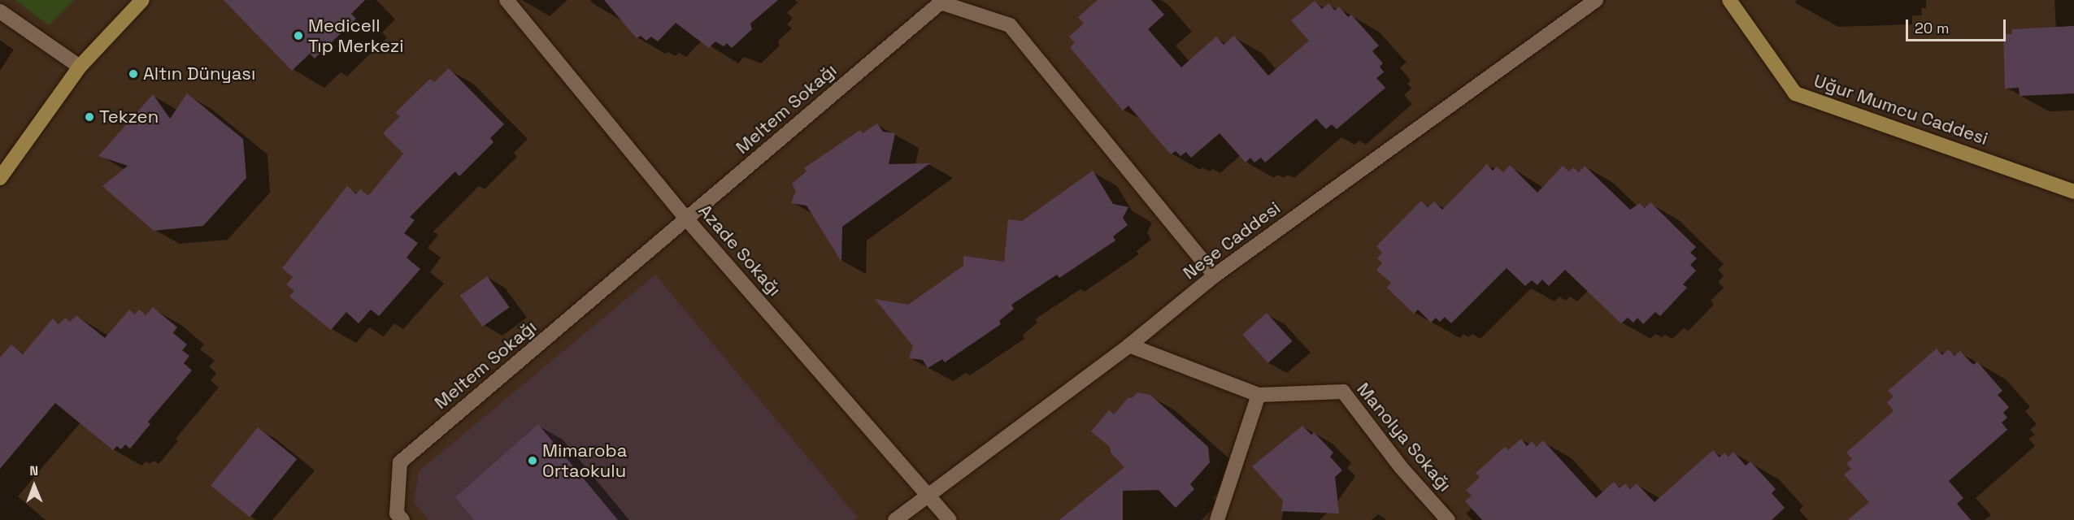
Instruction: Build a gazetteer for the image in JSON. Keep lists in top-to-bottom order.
{
  "streets": {
    "main road": ["Uğur Mumcu Caddesi"],
    "street": [
      "Meltem Sokağı",
      "Neşe Caddesi",
      "Azade Sokağı",
      "Manolya Sokağı"
    ]
  },
  "crossings": [
    ["Meltem Sokağı", "Neşe Caddesi"],
    ["Meltem Sokağı", "Azade Sokağı"],
    ["Neşe Caddesi", "Azade Sokağı"],
    ["Neşe Caddesi", "Manolya Sokağı"]
  ],
  "places": [
    "Medicell Tıp Merkezi",
    "Altın Dünyası",
    "Tekzen",
    "Mimaroba Ortaokulu"
  ],
  "scale_bar": "20 m",
  "north": "top"
}
